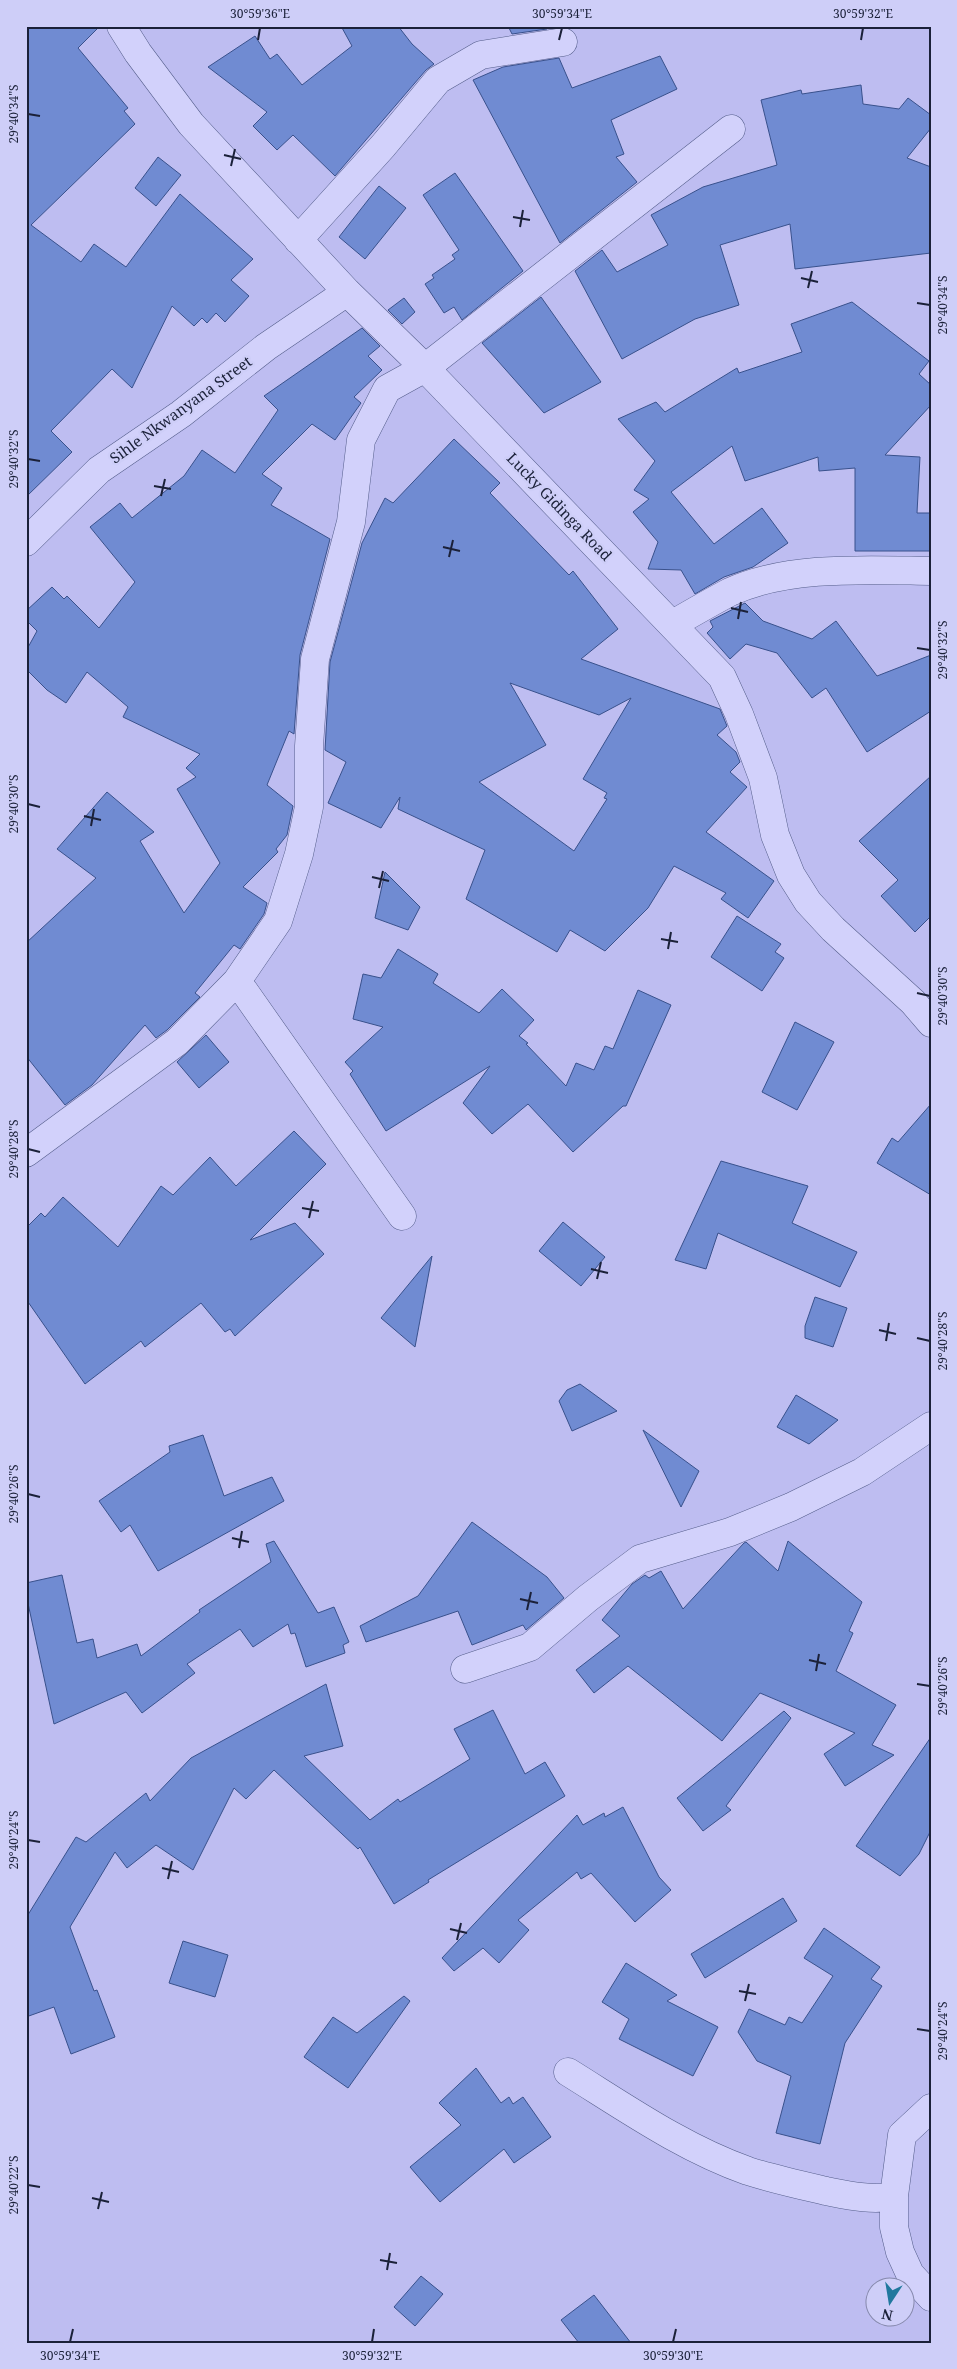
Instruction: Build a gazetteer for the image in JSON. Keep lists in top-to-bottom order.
{
  "streets": {
    "street": ["Sihle Nkwanyana Street", "Lucky Gidinga Road"]
  },
  "crossings": [
    ["Sihle Nkwanyana Street", "Lucky Gidinga Road"]
  ],
  "north": "bottom",
  "coordinates": [
    "30°59'36\"E",
    "30°59'34\"E",
    "30°59'32\"E",
    "29°40'34\"S",
    "29°40'32\"S",
    "29°40'30\"S",
    "29°40'28\"S",
    "29°40'26\"S",
    "29°40'24\"S",
    "29°40'22\"S",
    "30°59'30\"E"
  ]
}
